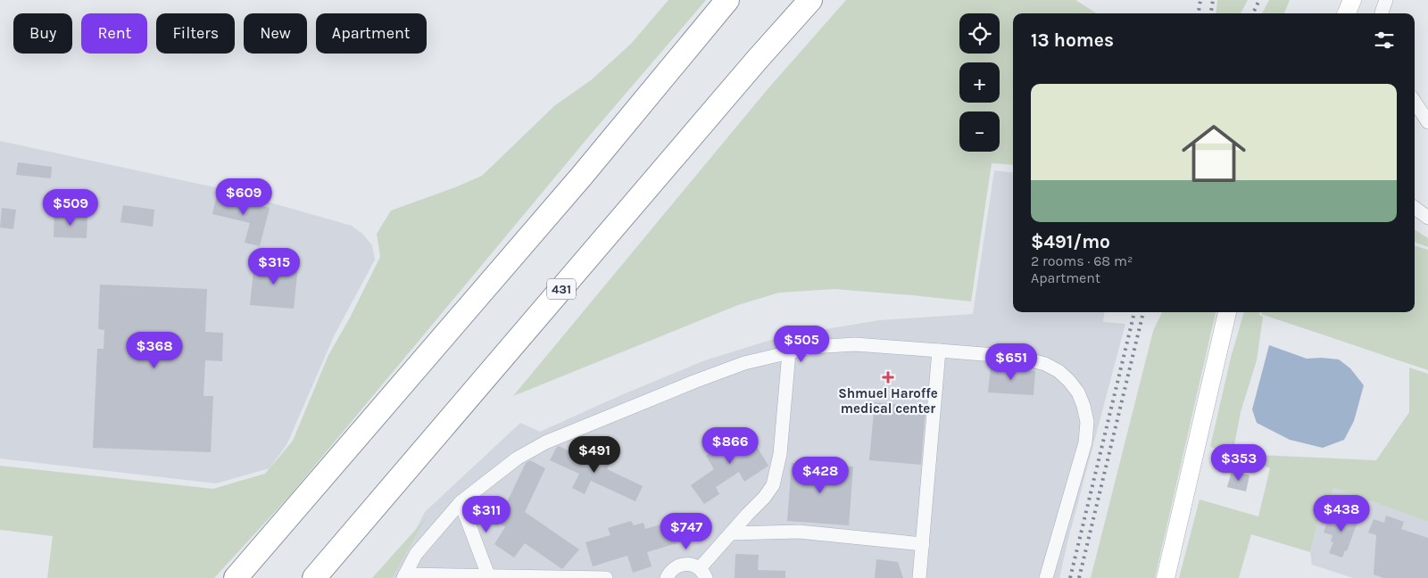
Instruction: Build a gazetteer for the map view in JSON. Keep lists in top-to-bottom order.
{
  "streets": {
    "highway": ["431"]
  },
  "places": {
    "health": ["Shmuel Haroffe medical center"]
  },
  "page": {
    "map_buttons": ["+", "−"],
    "chip": [
      "Buy",
      "Rent",
      "Filters",
      "New",
      "Apartment"
    ],
    "heading": "13 homes",
    "list": [
      {
        "name": "$491/mo",
        "note": "2 rooms · 68 m² · Apartment"
      }
    ],
    "price": [
      "$609",
      "$509",
      "$315",
      "$505",
      "$368",
      "$651",
      "$866",
      "$491",
      "$353",
      "$428",
      "$438",
      "$311",
      "$747"
    ]
  }
}
